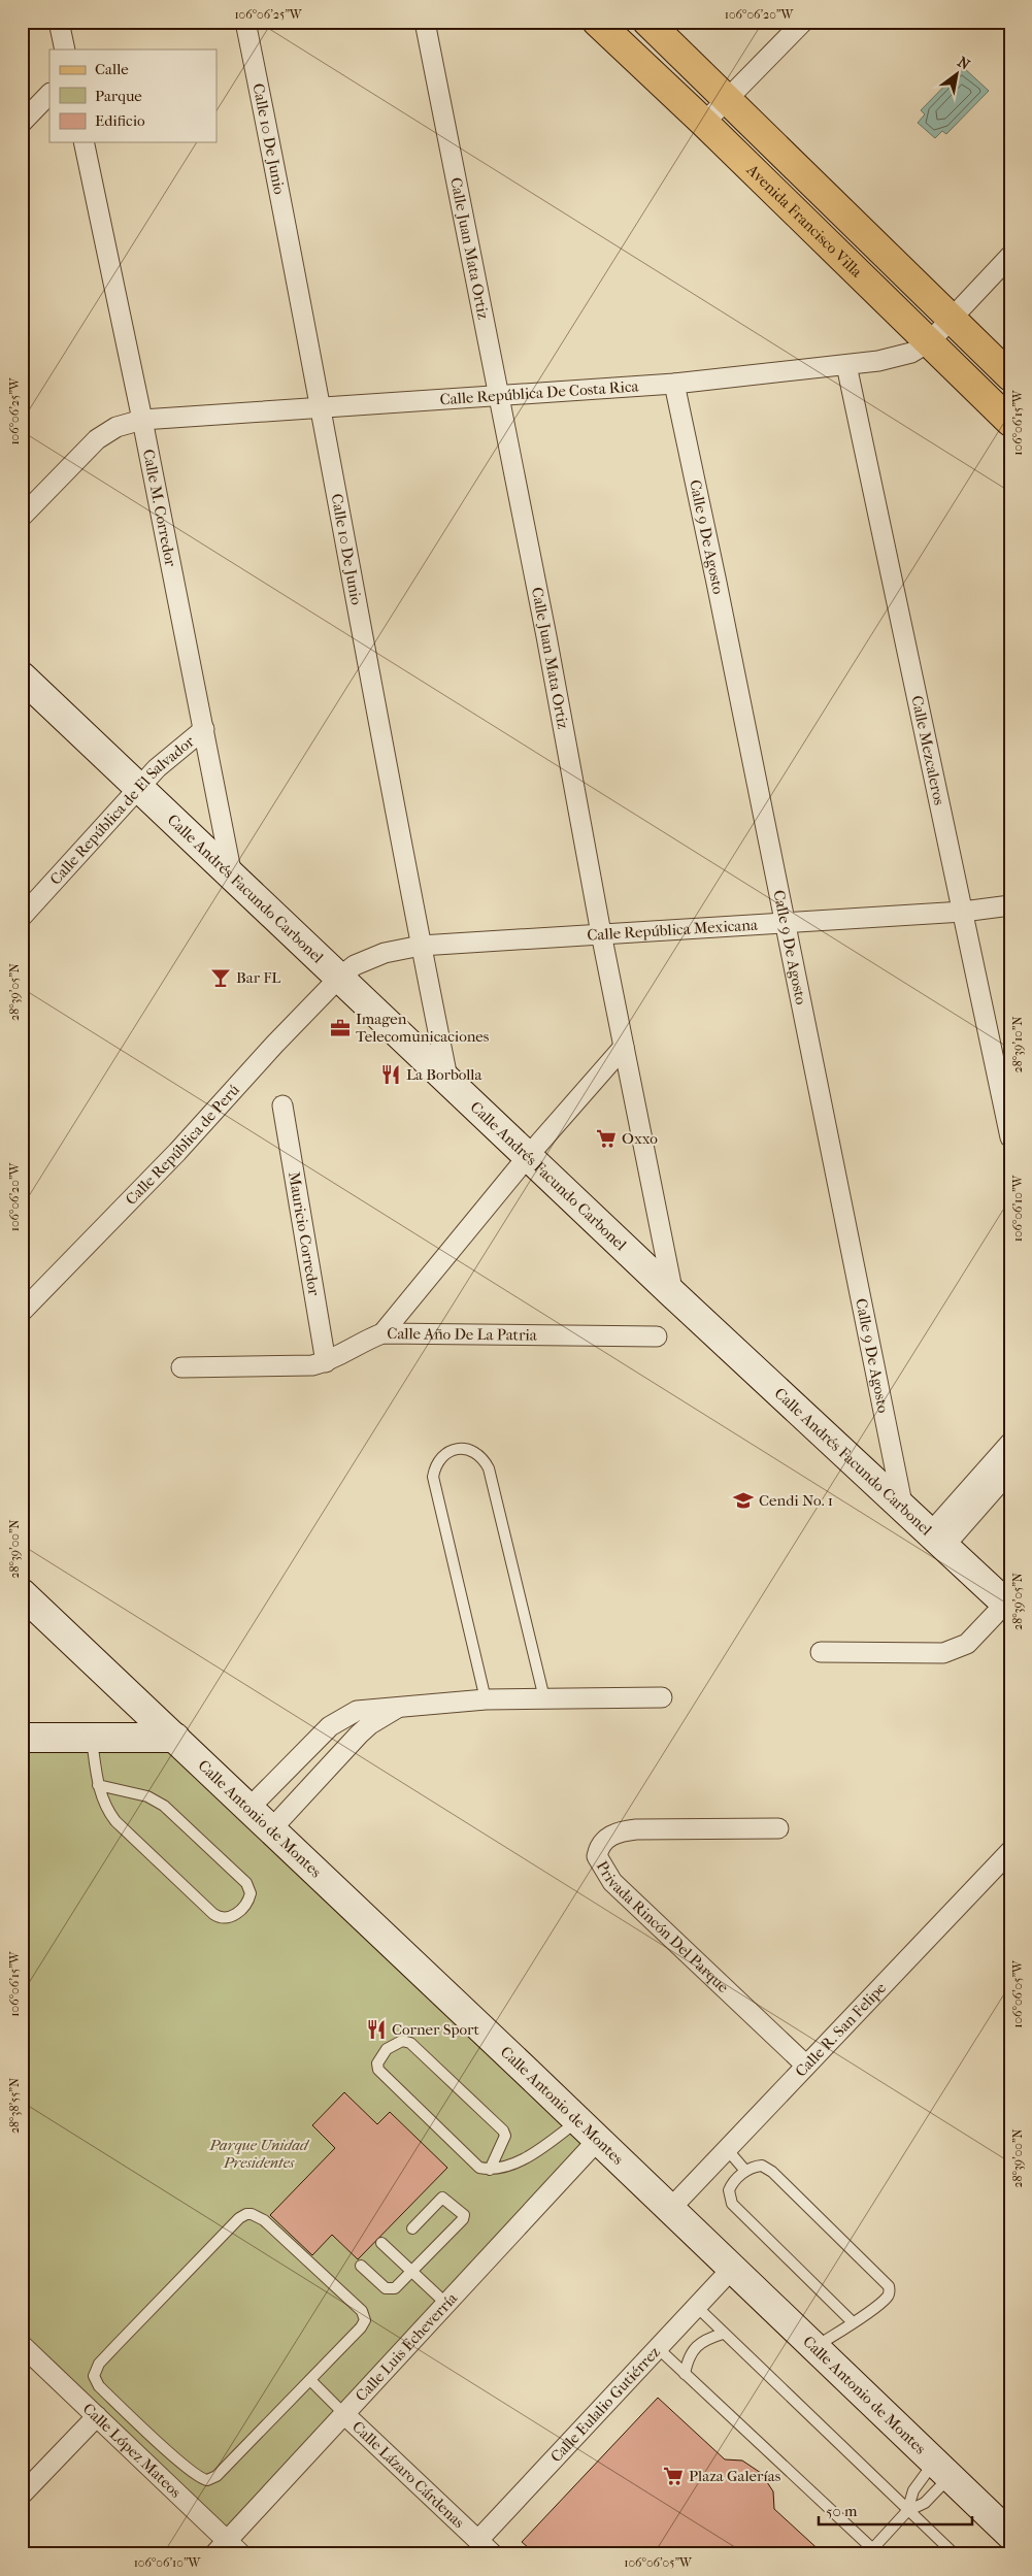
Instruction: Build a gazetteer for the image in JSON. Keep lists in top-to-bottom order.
{
  "streets": {
    "main road": ["Avenida Francisco Villa", "Calle Andrés Facundo Carbonel", "Calle Antonio de Montes"],
    "street": [
      "Calle 10 De Junio",
      "Calle Juan Mata Ortiz",
      "Calle República De Costa Rica",
      "Calle M. Corredor",
      "Calle 9 De Agosto",
      "Calle Mezcaleros",
      "Calle República de El Salvador",
      "Calle República Mexicana",
      "Calle República de Perú",
      "Mauricio Corredor",
      "Calle Año De La Patria",
      "Privada Rincón Del Parque",
      "Calle R. San Felipe",
      "Calle Luis Echeverría",
      "Calle Eulalio Gutiérrez",
      "Calle López Mateos",
      "Calle Lázaro Cárdenas"
    ]
  },
  "crossings": [
    ["Calle 10 De Junio", "Calle República De Costa Rica"],
    ["Calle 10 De Junio", "Calle Andrés Facundo Carbonel"],
    ["Calle 10 De Junio", "Calle República Mexicana"],
    ["Avenida Francisco Villa", "Calle República De Costa Rica"],
    ["Calle Juan Mata Ortiz", "Calle República De Costa Rica"],
    ["Calle Juan Mata Ortiz", "Calle Andrés Facundo Carbonel"],
    ["Calle Juan Mata Ortiz", "Calle República Mexicana"],
    ["Calle República De Costa Rica", "Calle M. Corredor"],
    ["Calle República De Costa Rica", "Calle 9 De Agosto"],
    ["Calle República De Costa Rica", "Calle Mezcaleros"],
    ["Calle M. Corredor", "Calle República de El Salvador"],
    ["Calle M. Corredor", "Calle Andrés Facundo Carbonel"],
    ["Calle 9 De Agosto", "Calle Andrés Facundo Carbonel"],
    ["Calle 9 De Agosto", "Calle República Mexicana"],
    ["Calle Mezcaleros", "Calle República Mexicana"],
    ["Calle República de El Salvador", "Calle Andrés Facundo Carbonel"],
    ["Calle Andrés Facundo Carbonel", "Calle República Mexicana"],
    ["Calle Andrés Facundo Carbonel", "Calle República de Perú"],
    ["Calle República Mexicana", "Calle República de Perú"],
    ["Mauricio Corredor", "Calle Año De La Patria"],
    ["Calle Antonio de Montes", "Calle R. San Felipe"],
    ["Calle Antonio de Montes", "Calle Luis Echeverría"],
    ["Calle Antonio de Montes", "Calle Eulalio Gutiérrez"],
    ["Privada Rincón Del Parque", "Calle R. San Felipe"],
    ["Calle Luis Echeverría", "Calle López Mateos"],
    ["Calle Luis Echeverría", "Calle Lázaro Cárdenas"],
    ["Calle Eulalio Gutiérrez", "Calle Lázaro Cárdenas"]
  ],
  "parks": ["Parque Unidad Presidentes"],
  "places": {
    "bar": ["Bar FL"],
    "office": ["Imagen Telecomunicaciones"],
    "restaurant": ["La Borbolla", "Corner Sport"],
    "supermarket": ["Oxxo", "Plaza Galerías"],
    "school or university": ["Cendi No. 1"]
  },
  "legend": ["Calle", "Parque", "Edificio"],
  "scale_bar": "50 m",
  "north": "top right",
  "coordinates": [
    "106°06'25\"W",
    "106°06'20\"W",
    "106°06'15\"W",
    "28°39'05\"N",
    "28°39'10\"N",
    "106°06'10\"W",
    "28°39'00\"N",
    "106°06'05\"W",
    "28°38'55\"N"
  ]
}
